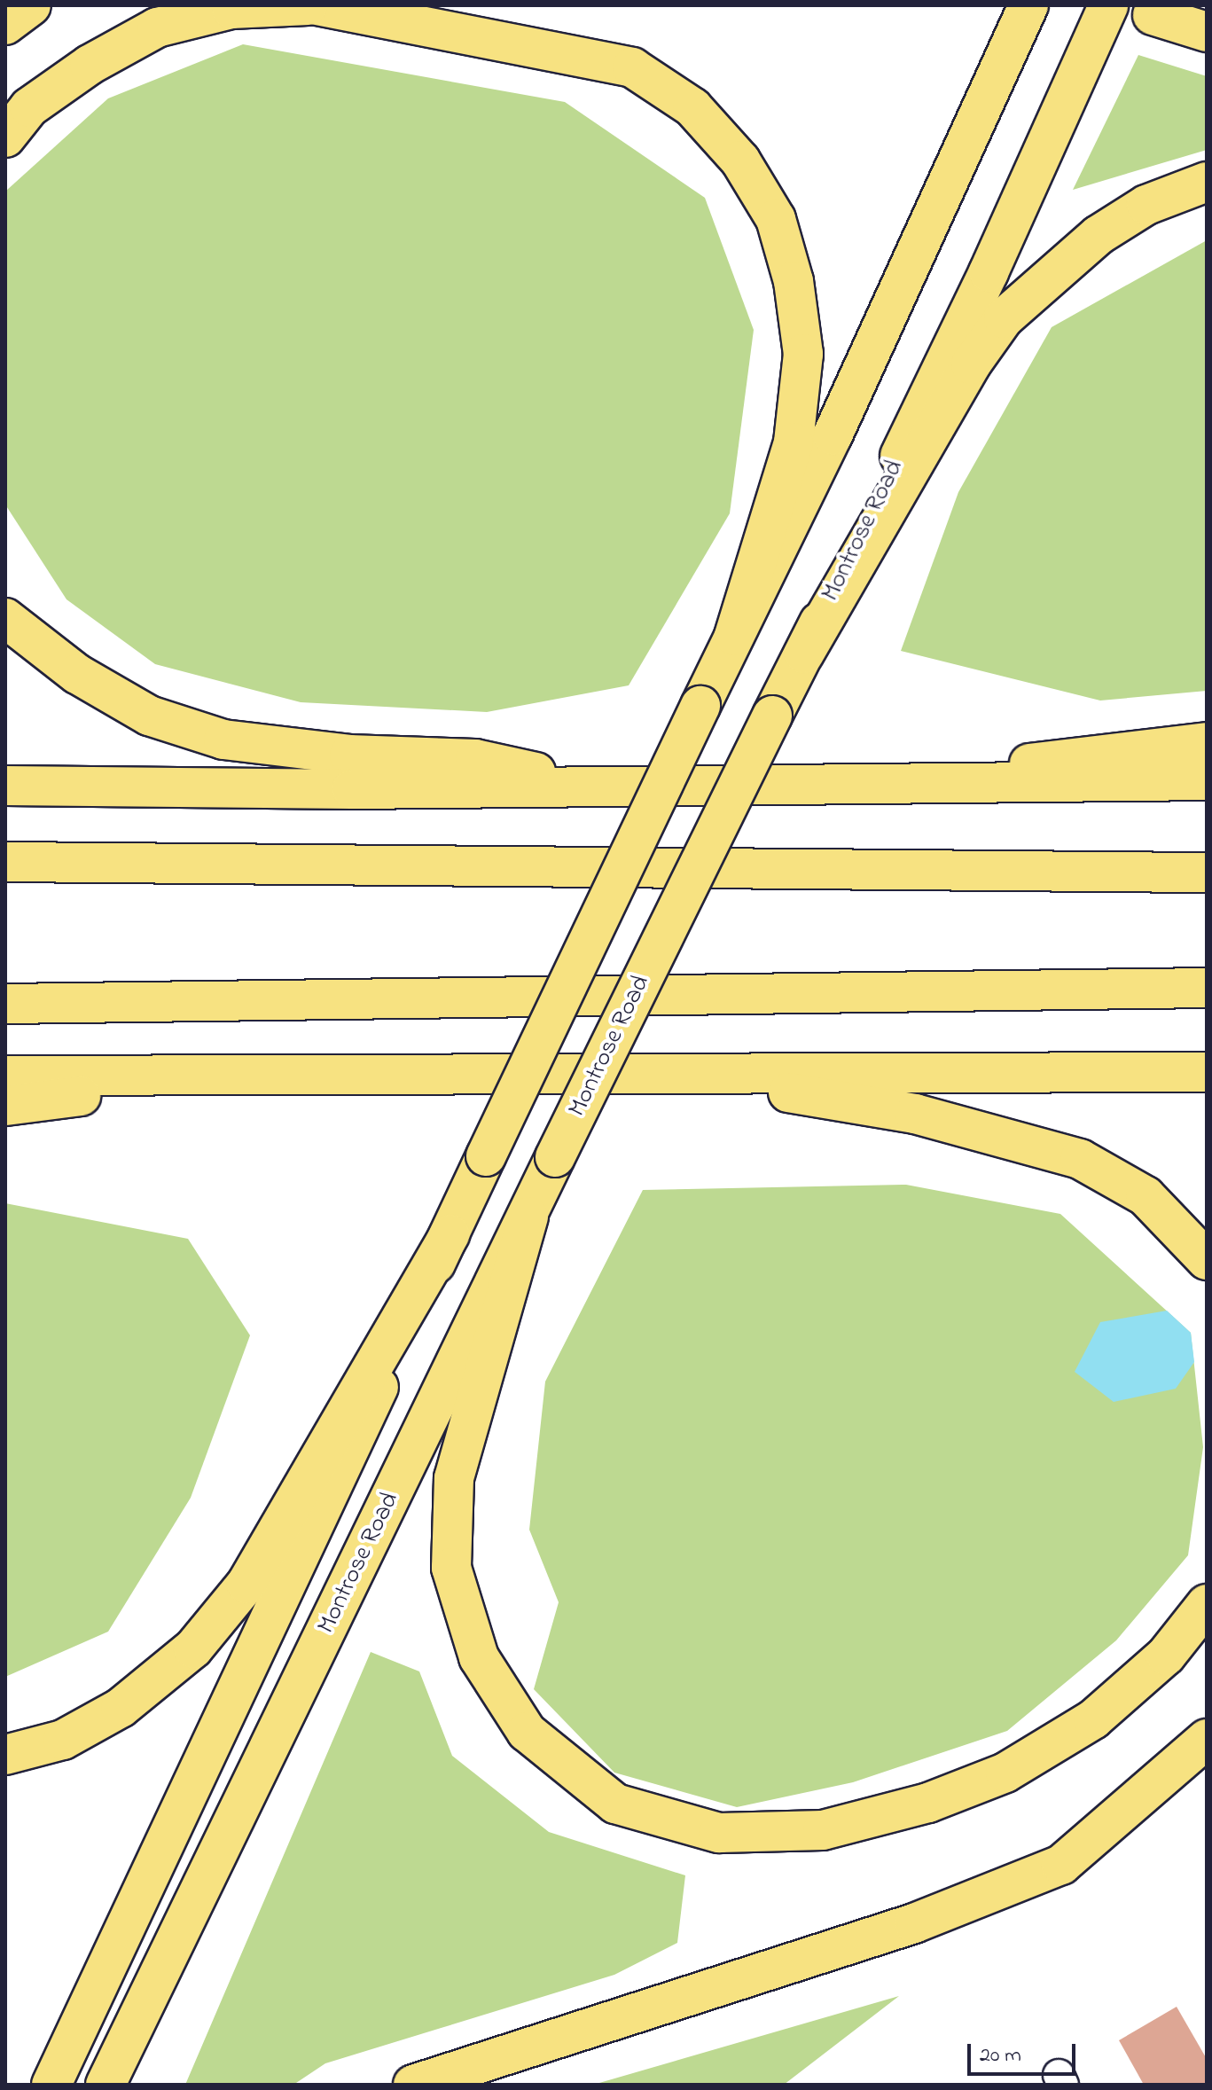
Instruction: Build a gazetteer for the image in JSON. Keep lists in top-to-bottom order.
{
  "streets": {
    "main road": ["Montrose Road"]
  },
  "scale_bar": "20 m"
}
